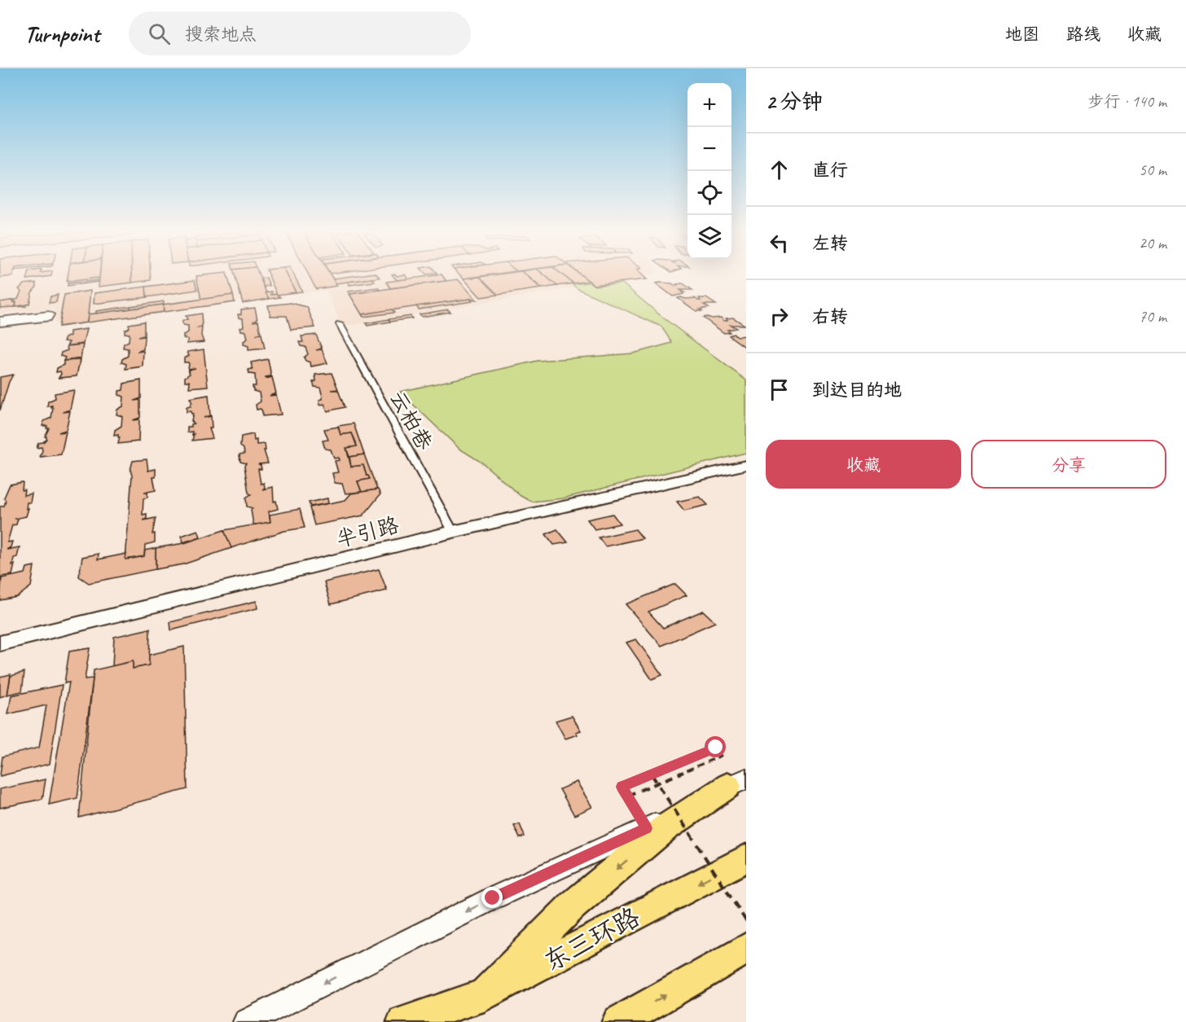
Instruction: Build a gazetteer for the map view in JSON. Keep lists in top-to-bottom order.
{
  "streets": {
    "highway": ["东三环路"],
    "street": ["云柏巷", "半引路"]
  },
  "crossings": [
    ["云柏巷", "半引路"]
  ],
  "page": {
    "header": "Turnpoint",
    "search": "搜索地点",
    "nav": ["地图", "路线", "收藏"],
    "heading": ["2 分钟", "步行 · 140 m"],
    "map_buttons": ["+", "−"],
    "list": [
      ["直行", "50 m"],
      ["左转", "20 m"],
      ["右转", "70 m"],
      "到达目的地"
    ],
    "buttons": ["收藏", "分享"]
  }
}
